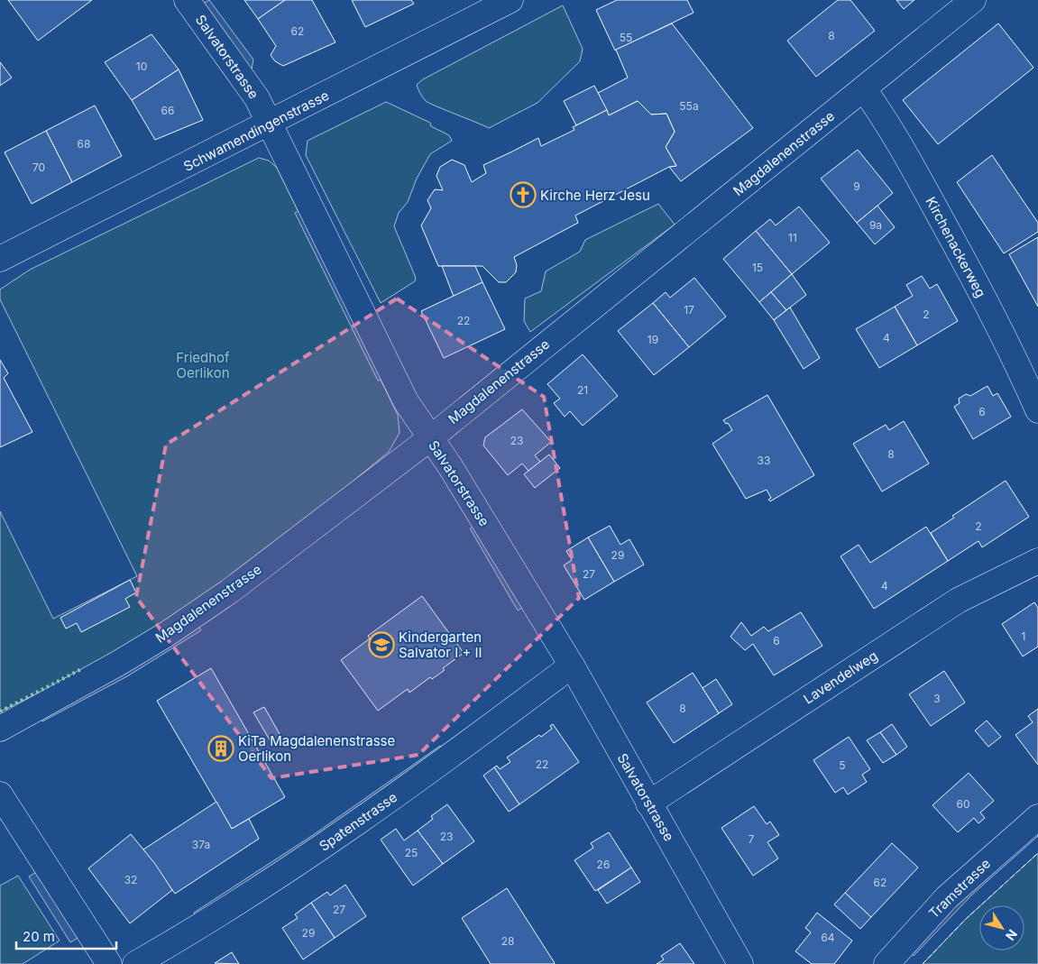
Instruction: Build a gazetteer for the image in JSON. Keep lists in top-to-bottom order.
{
  "streets": {
    "street": [
      "Salvatorstrasse",
      "Schwamendingenstrasse",
      "Magdalenenstrasse",
      "Kirchenackerweg",
      "Lavendelweg",
      "Spatenstrasse",
      "Tramstrasse"
    ]
  },
  "crossings": [
    ["Salvatorstrasse", "Schwamendingenstrasse"],
    ["Salvatorstrasse", "Magdalenenstrasse"],
    ["Salvatorstrasse", "Lavendelweg"],
    ["Salvatorstrasse", "Spatenstrasse"],
    ["Magdalenenstrasse", "Kirchenackerweg"]
  ],
  "parks": ["Friedhof Oerlikon"],
  "places": {
    "church": ["Kirche Herz Jesu"],
    "school or university": ["Kindergarten Salvator I + II"],
    "building": ["KiTa Magdalenenstrasse Oerlikon"]
  },
  "house_numbers": [
    "62",
    "8",
    "55",
    "10",
    "55a",
    "66",
    "68",
    "70",
    "9",
    "9a",
    "11",
    "15",
    "17",
    "2",
    "22",
    "4",
    "19",
    "21",
    "6",
    "23",
    "8",
    "33",
    "2",
    "29",
    "27",
    "4",
    "1",
    "6",
    "3",
    "8",
    "22",
    "5",
    "60",
    "23",
    "7",
    "37a",
    "25",
    "26",
    "32",
    "62",
    "27",
    "29",
    "64",
    "28"
  ],
  "scale_bar": "20 m",
  "north": "bottom right"
}
